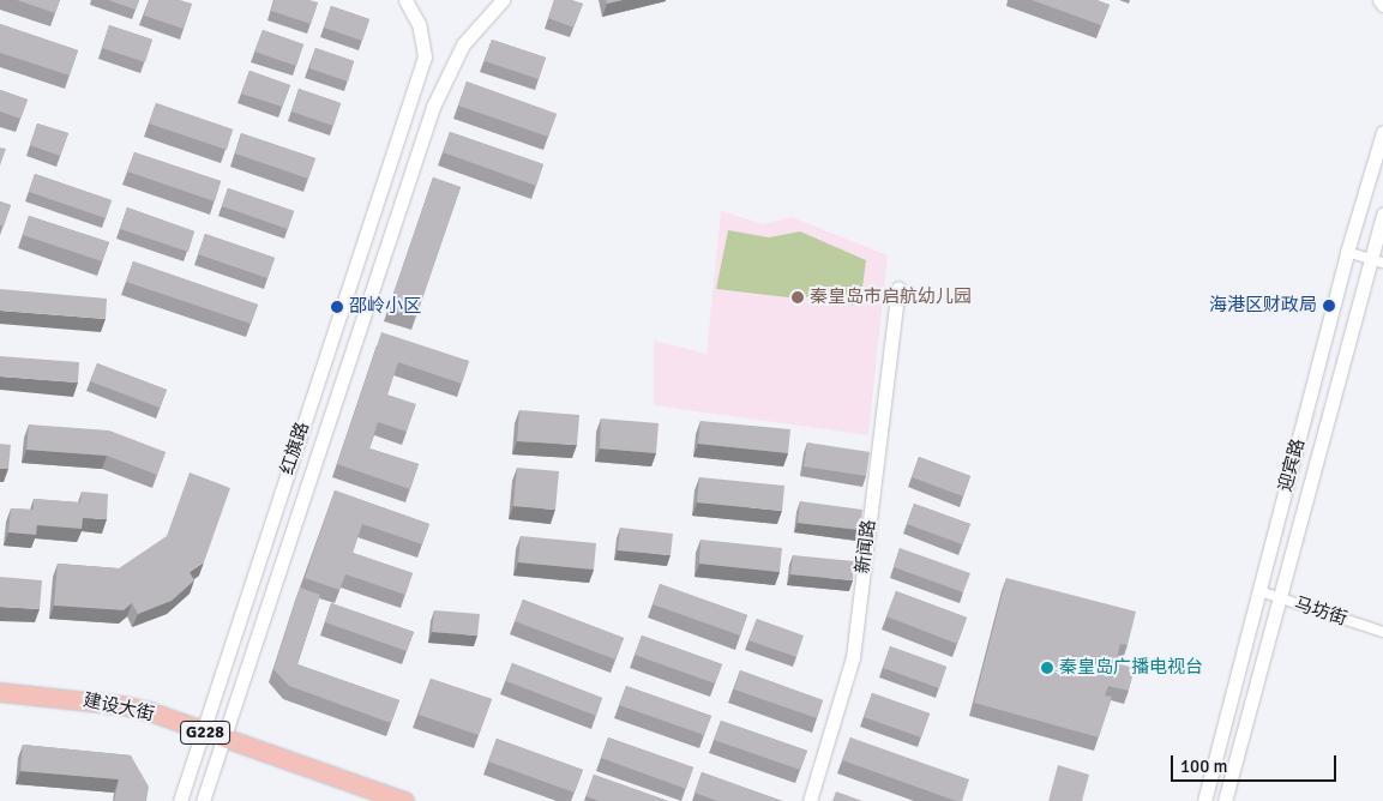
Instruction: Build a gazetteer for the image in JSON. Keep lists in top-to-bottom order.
{
  "streets": {
    "highway": ["建设大街", "G228"],
    "main road": ["红旗路", "迎宾路", "新闻路"],
    "street": ["马坊街"]
  },
  "crossings": [
    ["红旗路", "建设大街"],
    ["迎宾路", "马坊街"]
  ],
  "places": [
    "秦皇岛市启航幼儿园",
    "海港区财政局",
    "邵岭小区",
    "秦皇岛广播电视台"
  ],
  "scale_bar": "100 m"
}
